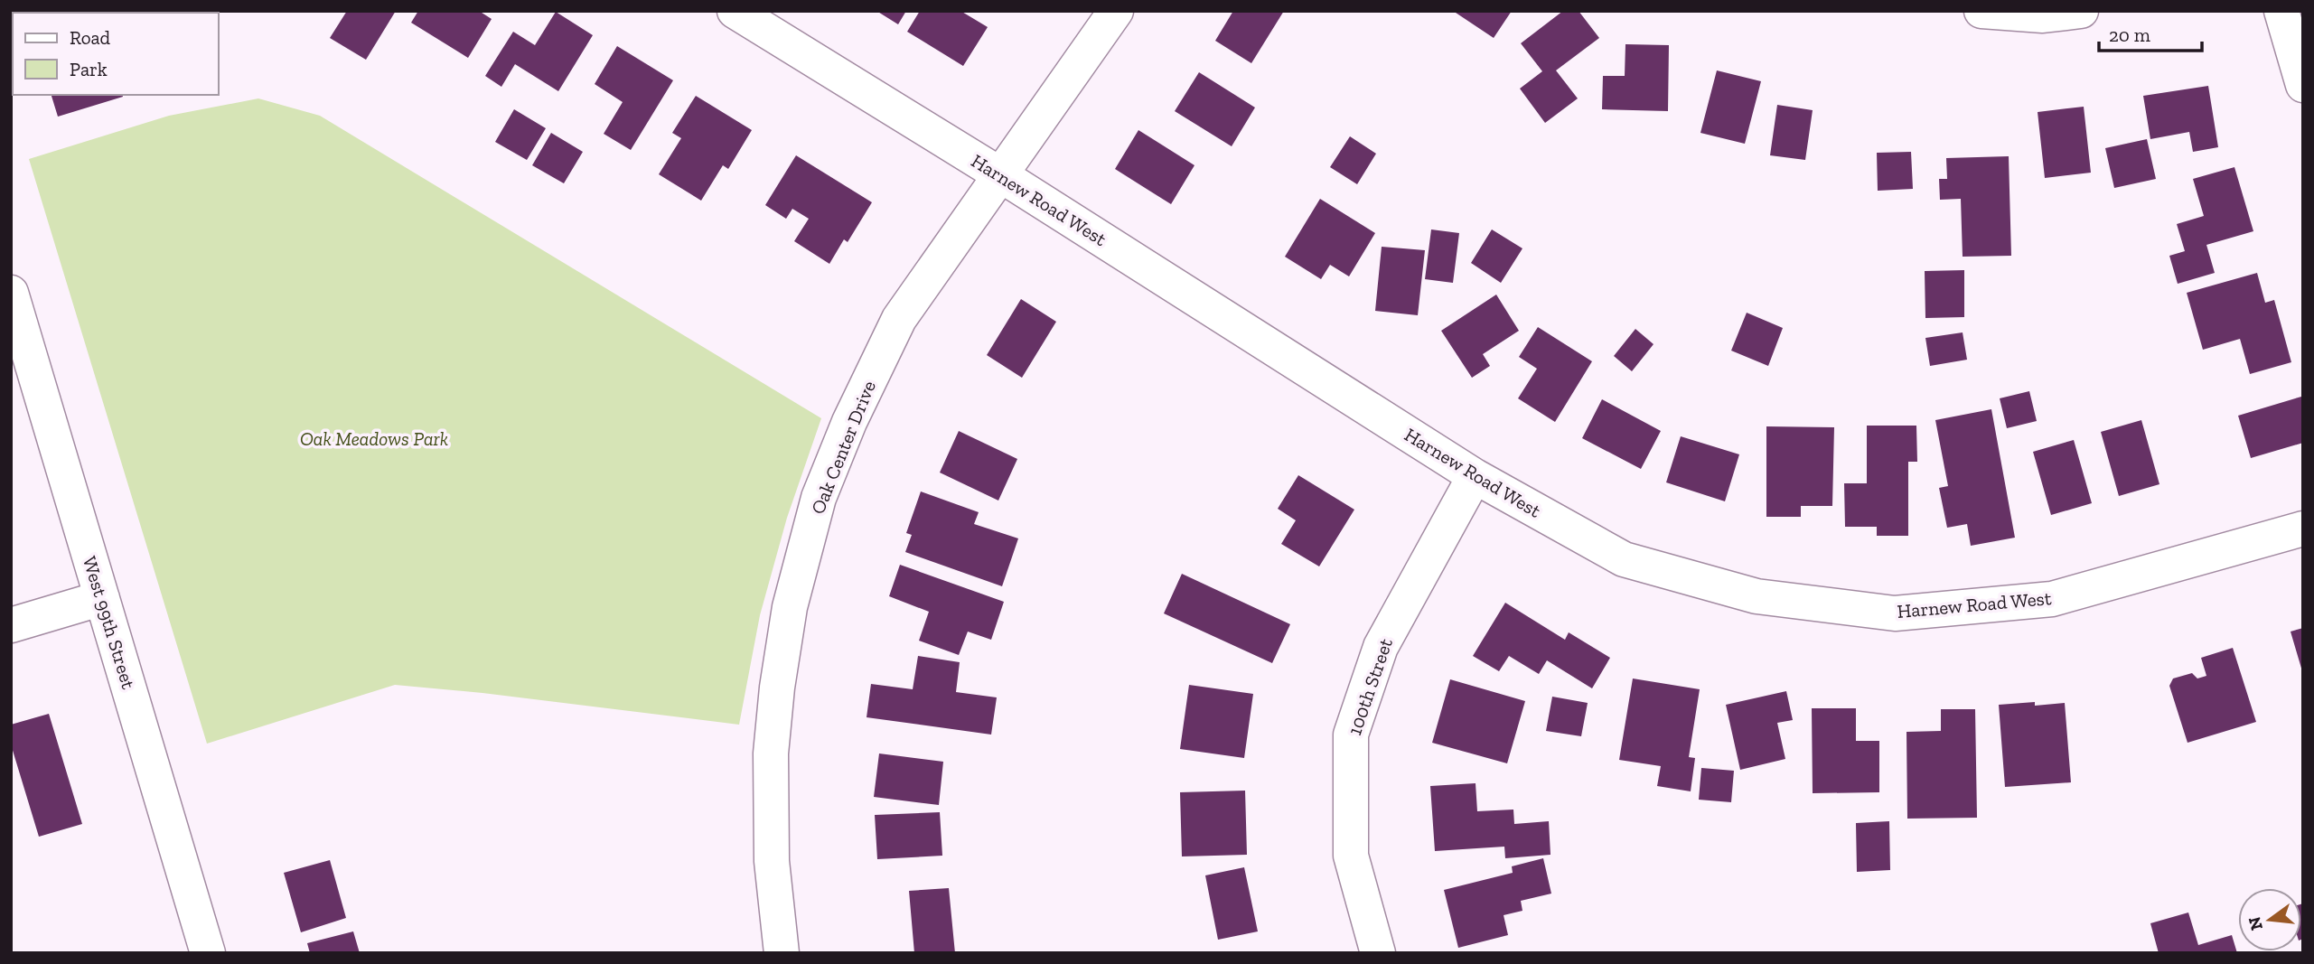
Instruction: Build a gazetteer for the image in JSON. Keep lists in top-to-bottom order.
{
  "streets": {
    "street": [
      "Harnew Road West",
      "Oak Center Drive",
      "West 99th Street",
      "100th Street"
    ]
  },
  "crossings": [
    ["Harnew Road West", "Oak Center Drive"],
    ["Harnew Road West", "100th Street"]
  ],
  "parks": ["Oak Meadows Park"],
  "legend": ["Road", "Park"],
  "scale_bar": "20 m",
  "north": "left"
}
